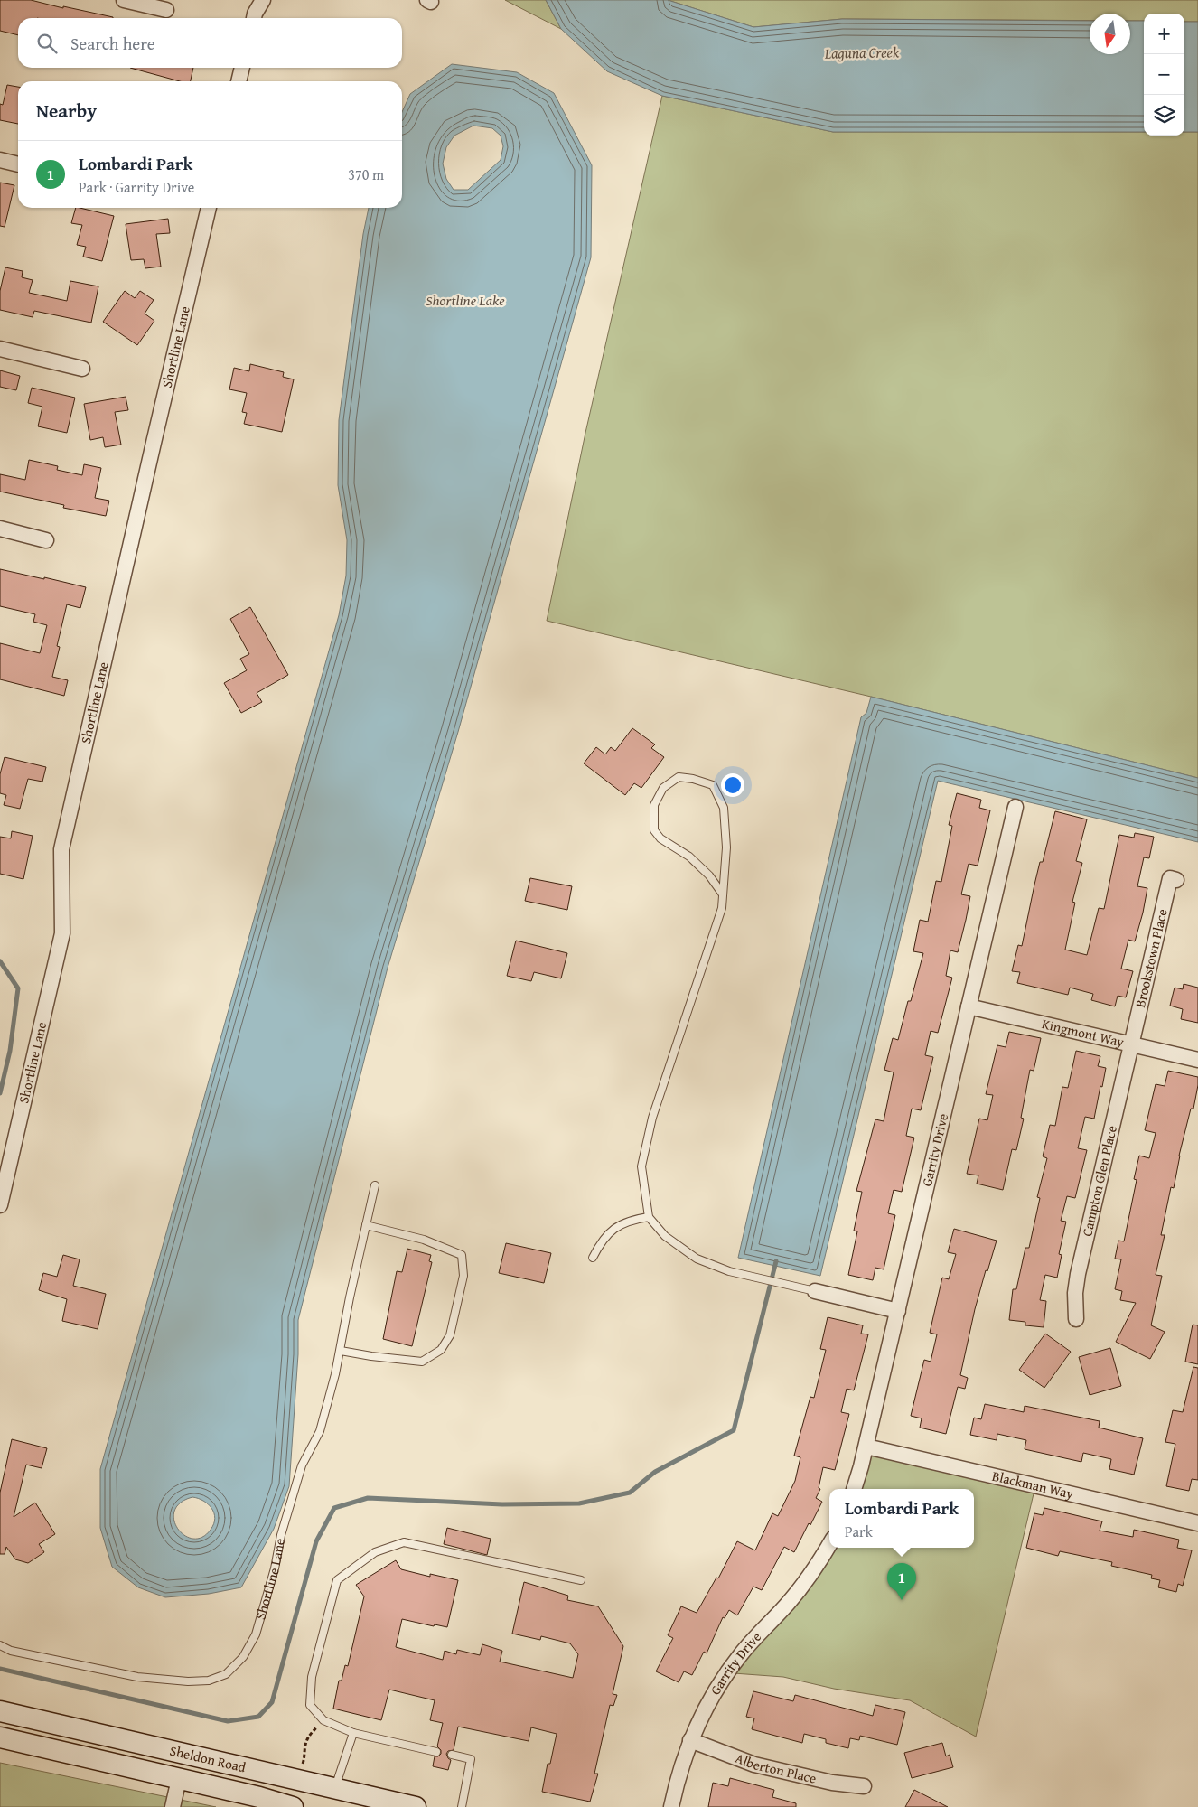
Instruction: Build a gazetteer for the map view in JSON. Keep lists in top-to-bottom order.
{
  "streets": {
    "main road": ["Sheldon Road"],
    "street": [
      "Shortline Lane",
      "Brookstown Place",
      "Kingmont Way",
      "Garrity Drive",
      "Campton Glen Place",
      "Blackman Way",
      "Alberton Place"
    ]
  },
  "crossings": [
    ["Brookstown Place", "Kingmont Way"],
    ["Brookstown Place", "Campton Glen Place"],
    ["Kingmont Way", "Garrity Drive"],
    ["Kingmont Way", "Campton Glen Place"],
    ["Garrity Drive", "Blackman Way"],
    ["Garrity Drive", "Alberton Place"]
  ],
  "water": ["Laguna Creek", "Shortline Lake"],
  "north": "bottom",
  "page": {
    "map_buttons": ["+", "−"],
    "search": "Search here",
    "heading": "Nearby",
    "list": [
      {
        "mark": "1",
        "name": "Lombardi Park",
        "note": "Park · Garrity Drive",
        "value": "370 m"
      }
    ],
    "popup": ["Lombardi Park", "Park"],
    "pins": "1"
  }
}
